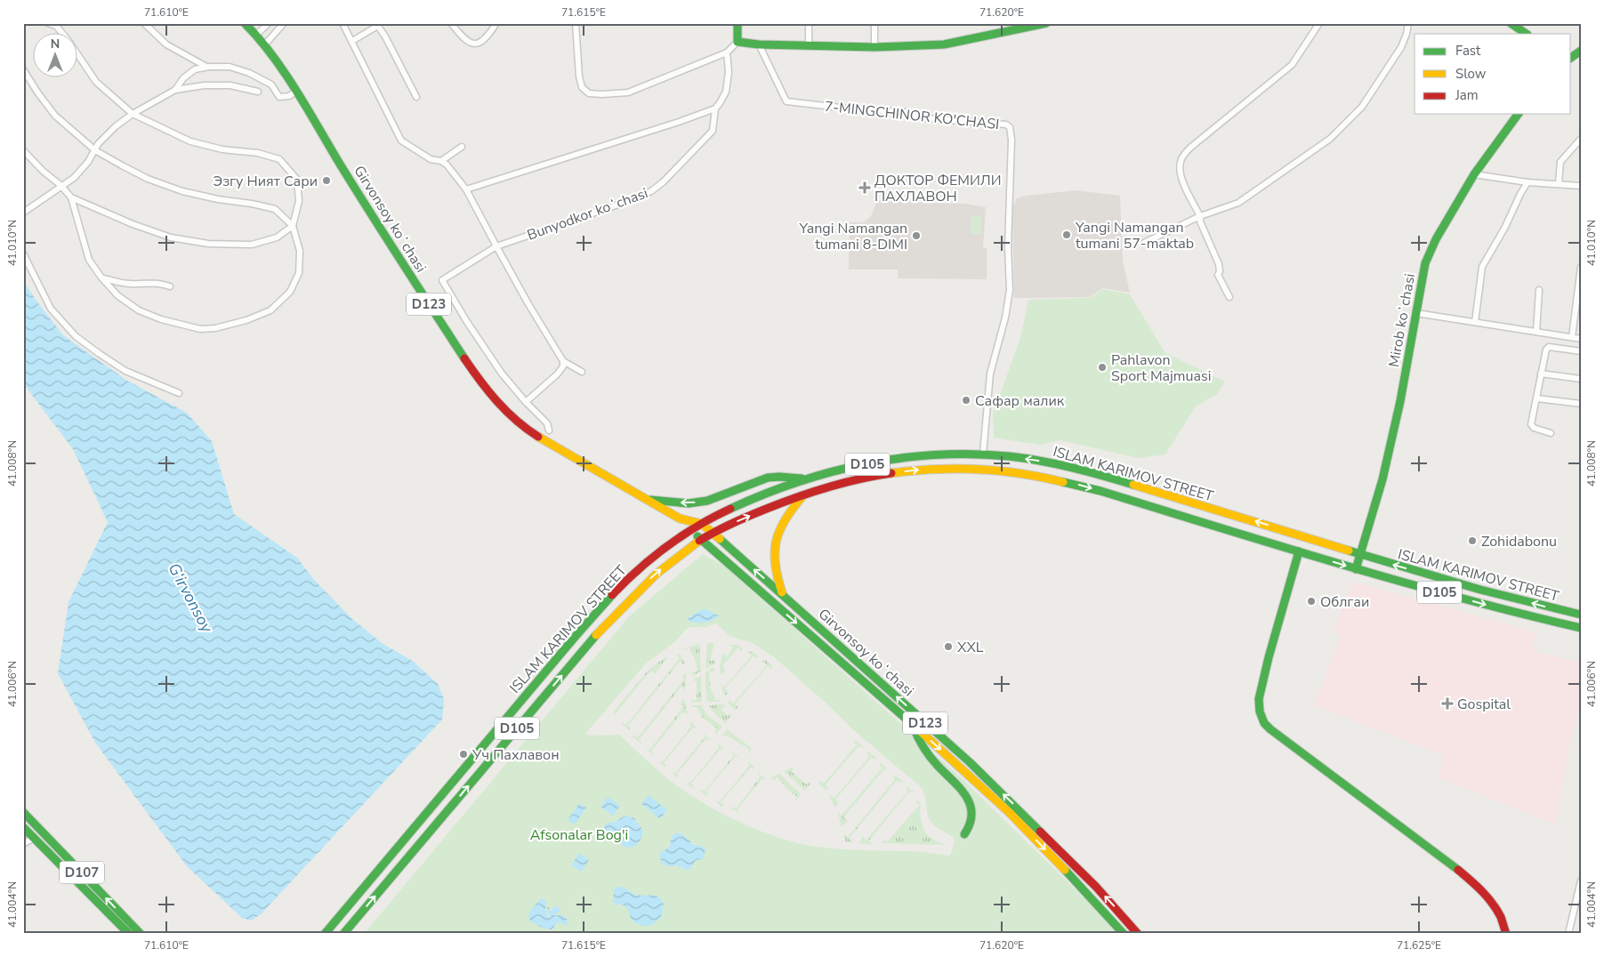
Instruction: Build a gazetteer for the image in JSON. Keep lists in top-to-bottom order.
{
  "streets": {
    "main road": [
      "Girvonsoy koʻchasi",
      "D123",
      "Mirob koʻchasi",
      "D105",
      "ISLAM KARIMOV STREET",
      "D107"
    ],
    "street": ["7-MINGCHINOR KO'CHASI", "Bunyodkor koʻchasi"]
  },
  "crossings": [
    ["7-MINGCHINOR KO'CHASI", "ISLAM KARIMOV STREET"],
    ["Girvonsoy koʻchasi", "D123"],
    ["Girvonsoy koʻchasi", "ISLAM KARIMOV STREET"],
    ["D123", "ISLAM KARIMOV STREET"],
    ["Mirob koʻchasi", "ISLAM KARIMOV STREET"]
  ],
  "water": ["G‘irvonsoy"],
  "parks": ["Afsonalar Bog'i"],
  "places": {
    "other": [
      "Эзгу Ният Сари",
      "Yangi Namangan tumani 57-maktab",
      "Yangi Namangan tumani 8-DIMI",
      "Pahlavon Sport Majmuasi",
      "Сафар малик",
      "Zohidabonu",
      "Облгаи",
      "XXL",
      "Уч Пахлавон"
    ],
    "health": ["ДОКТОР ФЕМИЛИ ПАХЛАВОН", "Gospital"]
  },
  "legend": ["Fast", "Slow", "Jam"],
  "north": "top",
  "coordinates": [
    "71.610°E",
    "71.615°E",
    "71.620°E",
    "41.010°N",
    "41.008°N",
    "41.006°N",
    "41.004°N",
    "71.625°E"
  ]
}
